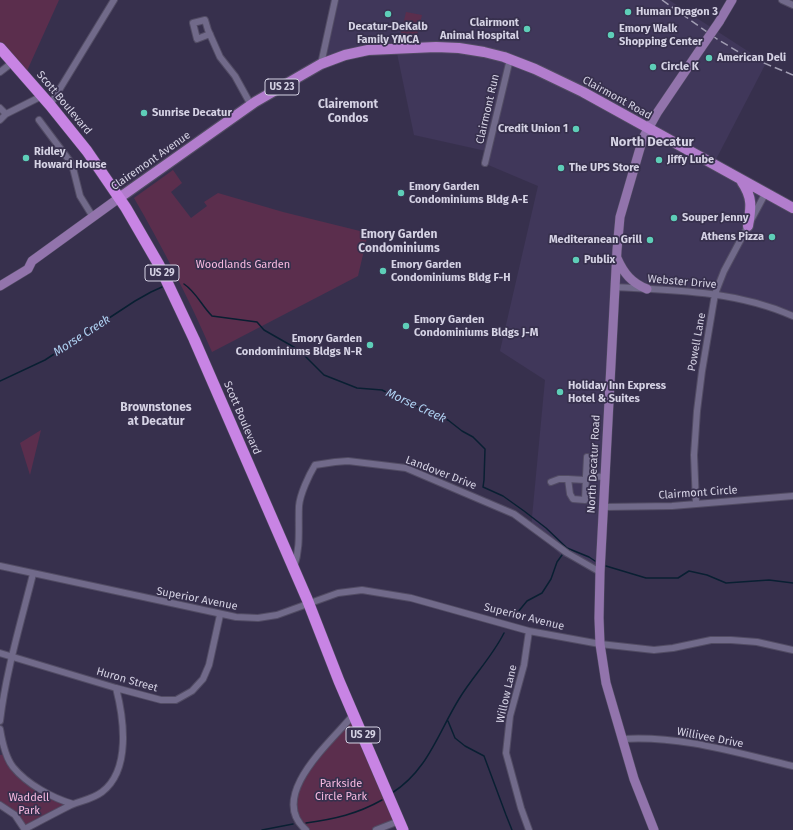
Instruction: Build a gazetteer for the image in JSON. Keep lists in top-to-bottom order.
{
  "streets": {
    "highway": ["Scott Boulevard", "US 29"],
    "main road": [
      "US 23",
      "Clairmont Road",
      "Clairemont Avenue",
      "North Decatur Road"
    ],
    "street": [
      "Clairmont Run",
      "Webster Drive",
      "Powell Lane",
      "Landover Drive",
      "Clairmont Circle",
      "Superior Avenue",
      "Huron Street",
      "Willow Lane",
      "Willivee Drive"
    ]
  },
  "crossings": [
    ["Clairmont Road", "Clairmont Run"],
    ["Clairmont Road", "Clairemont Avenue"],
    ["Clairmont Road", "Powell Lane"],
    ["Clairmont Road", "North Decatur Road"],
    ["Scott Boulevard", "Clairemont Avenue"],
    ["Scott Boulevard", "Landover Drive"],
    ["Scott Boulevard", "Superior Avenue"],
    ["Webster Drive", "Powell Lane"],
    ["Webster Drive", "North Decatur Road"],
    ["Powell Lane", "Clairmont Circle"],
    ["North Decatur Road", "Landover Drive"],
    ["North Decatur Road", "Clairmont Circle"],
    ["North Decatur Road", "Superior Avenue"],
    ["North Decatur Road", "Willivee Drive"],
    ["Superior Avenue", "Huron Street"],
    ["Superior Avenue", "Willow Lane"]
  ],
  "districts": [
    "Clairemont Condos",
    "North Decatur",
    "Emory Garden Condominiums",
    "Brownstones at Decatur"
  ],
  "water": ["Morse Creek"],
  "parks": ["Woodlands Garden", "Parkside Circle Park", "Waddell Park"],
  "places": [
    "Human Dragon 3",
    "Decatur-DeKalb Family YMCA",
    "Clairmont Animal Hospital",
    "Emory Walk Shopping Center",
    "American Deli",
    "Circle K",
    "Sunrise Decatur",
    "Credit Union 1",
    "Ridley Howard House",
    "Jiffy Lube",
    "The UPS Store",
    "Emory Garden Condominiums Bldg A-E",
    "Souper Jenny",
    "Athens Pizza",
    "Mediteranean Grill",
    "Publix",
    "Emory Garden Condominiums Bldg F-H",
    "Emory Garden Condominiums Bldgs J-M",
    "Emory Garden Condominiums Bldgs N-R",
    "Holiday Inn Express Hotel & Suites"
  ]
}
